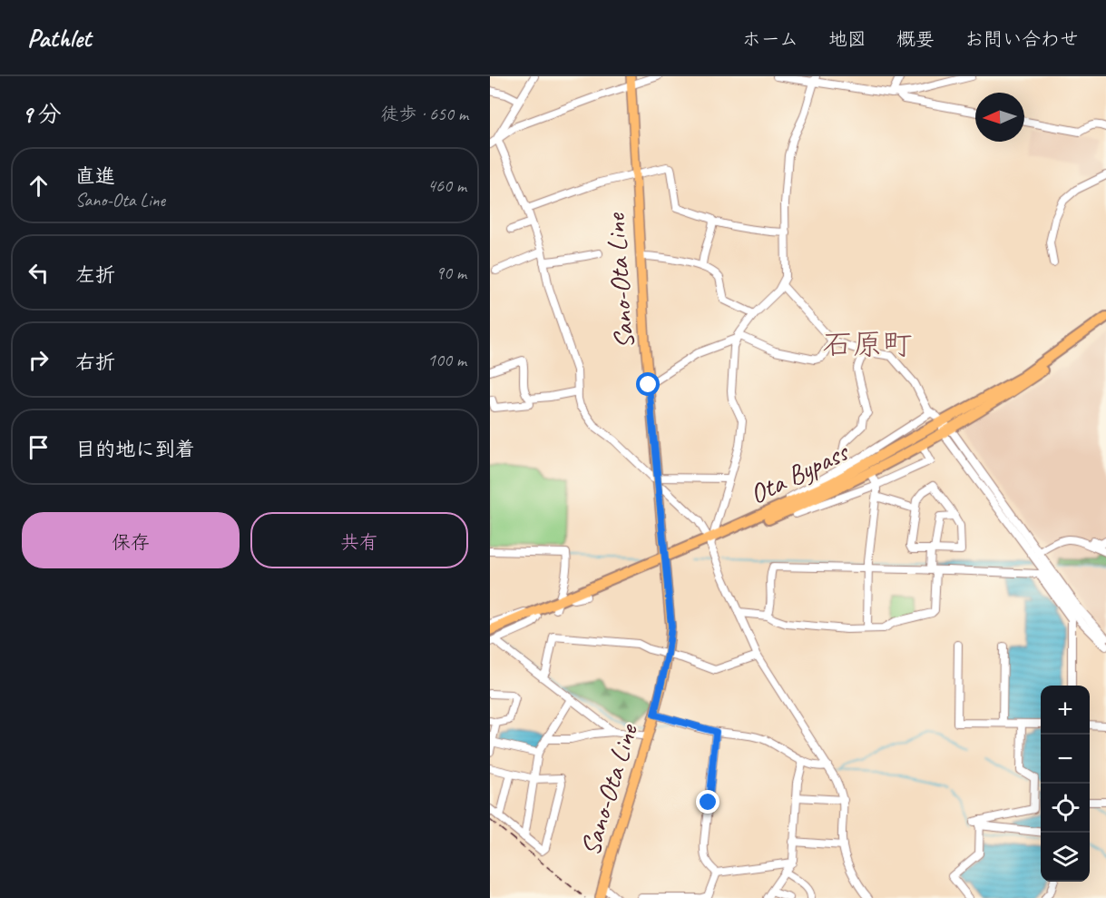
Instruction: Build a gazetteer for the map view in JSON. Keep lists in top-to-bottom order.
{
  "streets": {
    "highway": ["Ota Bypass"],
    "main road": ["Sano-Ota Line"]
  },
  "crossings": [
    ["Sano-Ota Line", "Ota Bypass"]
  ],
  "districts": ["石原町"],
  "north": "left",
  "page": {
    "header": "Pathlet",
    "nav": [
      "ホーム",
      "地図",
      "概要",
      "お問い合わせ"
    ],
    "heading": ["9 分", "徒歩 · 650 m"],
    "list": [
      ["直進", "Sano-Ota Line", "460 m"],
      ["左折", "90 m"],
      ["右折", "100 m"],
      "目的地に到着"
    ],
    "buttons": ["保存", "共有"],
    "map_buttons": ["+", "−"]
  }
}
